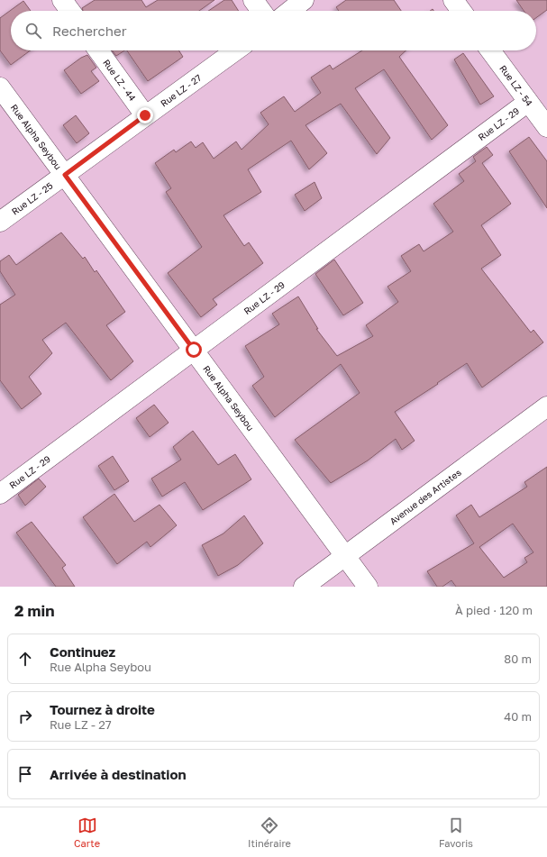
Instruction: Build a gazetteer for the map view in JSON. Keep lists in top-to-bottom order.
{
  "streets": {
    "street": [
      "Rue LZ - 44",
      "Rue LZ - 54",
      "Rue LZ - 27",
      "Rue LZ - 29",
      "Rue Alpha Seybou",
      "Rue LZ - 25",
      "Avenue des Artistes"
    ]
  },
  "crossings": [
    ["Rue LZ - 44", "Rue LZ - 27"],
    ["Rue LZ - 54", "Rue LZ - 29"],
    ["Rue LZ - 27", "Rue Alpha Seybou"],
    ["Rue LZ - 27", "Rue LZ - 25"],
    ["Rue LZ - 29", "Rue Alpha Seybou"],
    ["Rue Alpha Seybou", "Rue LZ - 25"],
    ["Rue Alpha Seybou", "Avenue des Artistes"]
  ],
  "page": {
    "search": "Rechercher",
    "heading": ["2 min", "À pied · 120 m"],
    "list": [
      ["Continuez", "Rue Alpha Seybou", "80 m"],
      ["Tournez à droite", "Rue LZ - 27", "40 m"],
      "Arrivée à destination"
    ],
    "nav": ["Carte", "Itinéraire", "Favoris"]
  }
}
